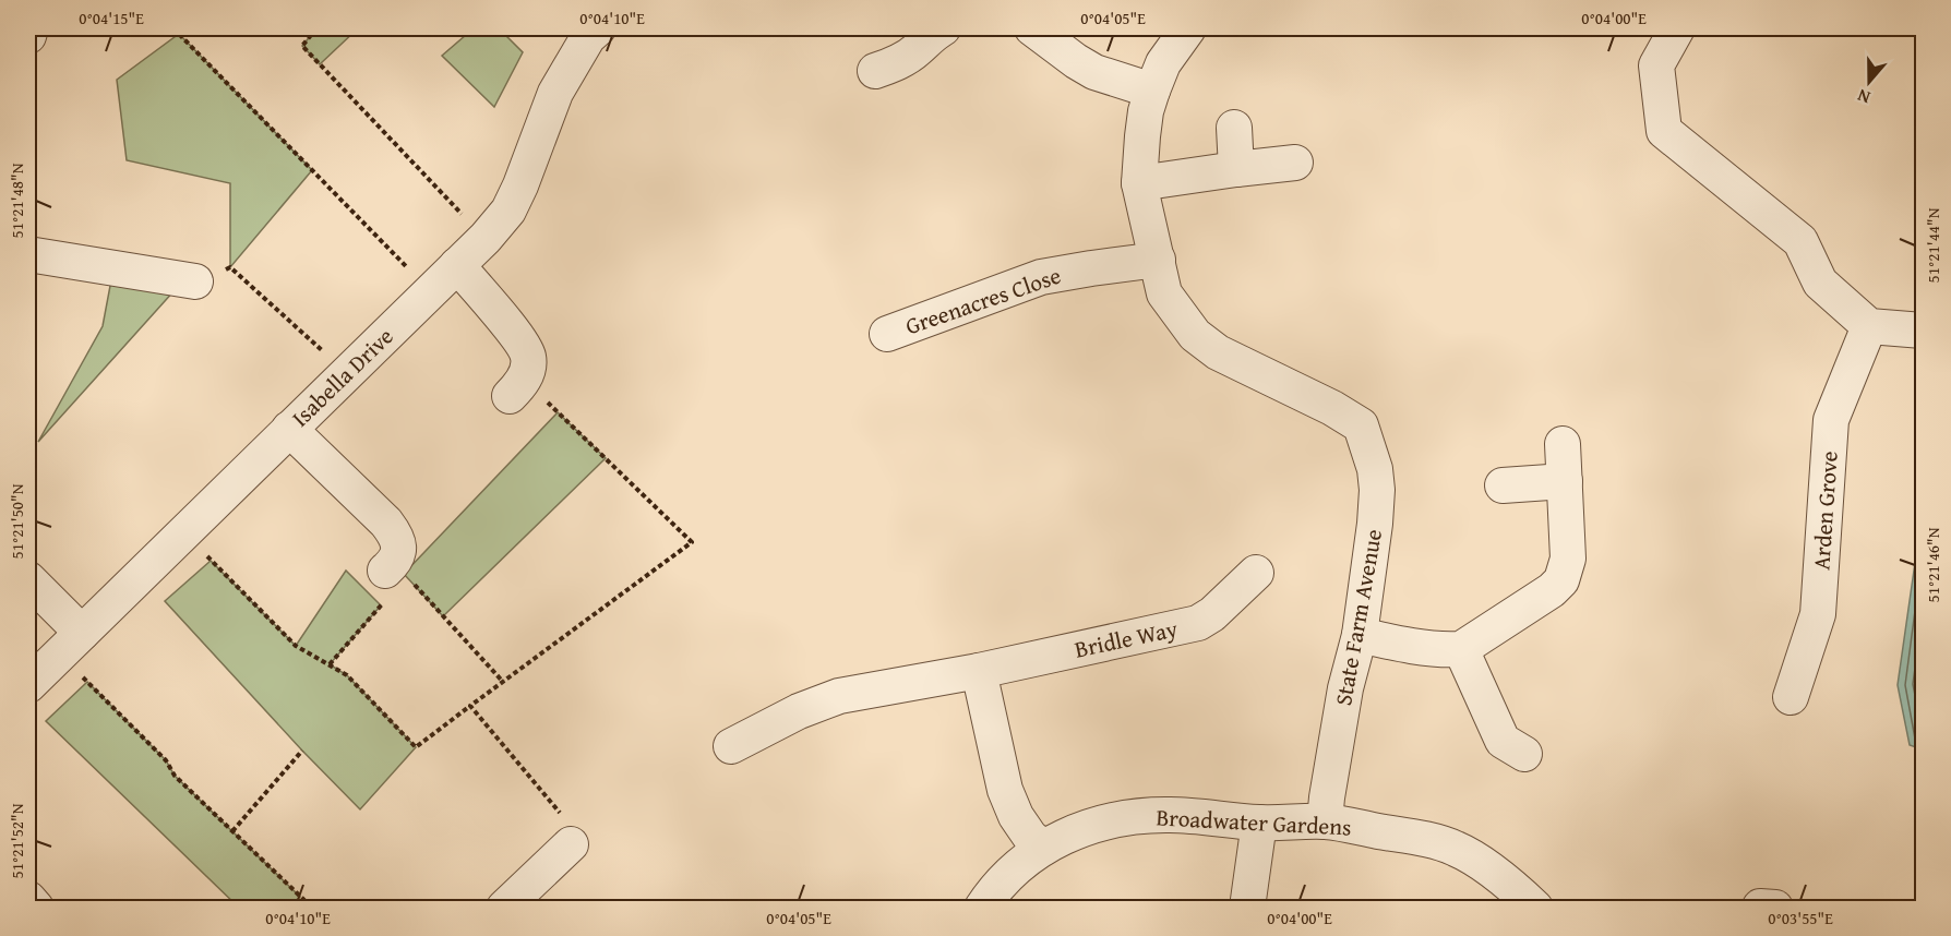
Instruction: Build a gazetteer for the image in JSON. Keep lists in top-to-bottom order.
{
  "streets": {
    "street": [
      "Greenacres Close",
      "Isabella Drive",
      "Arden Grove",
      "State Farm Avenue",
      "Bridle Way",
      "Broadwater Gardens"
    ]
  },
  "crossings": [
    ["Greenacres Close", "State Farm Avenue"],
    ["State Farm Avenue", "Broadwater Gardens"]
  ],
  "north": "bottom",
  "coordinates": [
    "0°04'15\"E",
    "0°04'10\"E",
    "0°04'05\"E",
    "0°04'00\"E",
    "51°21'48\"N",
    "51°21'44\"N",
    "51°21'50\"N",
    "51°21'46\"N",
    "51°21'52\"N",
    "0°03'55\"E"
  ]
}
